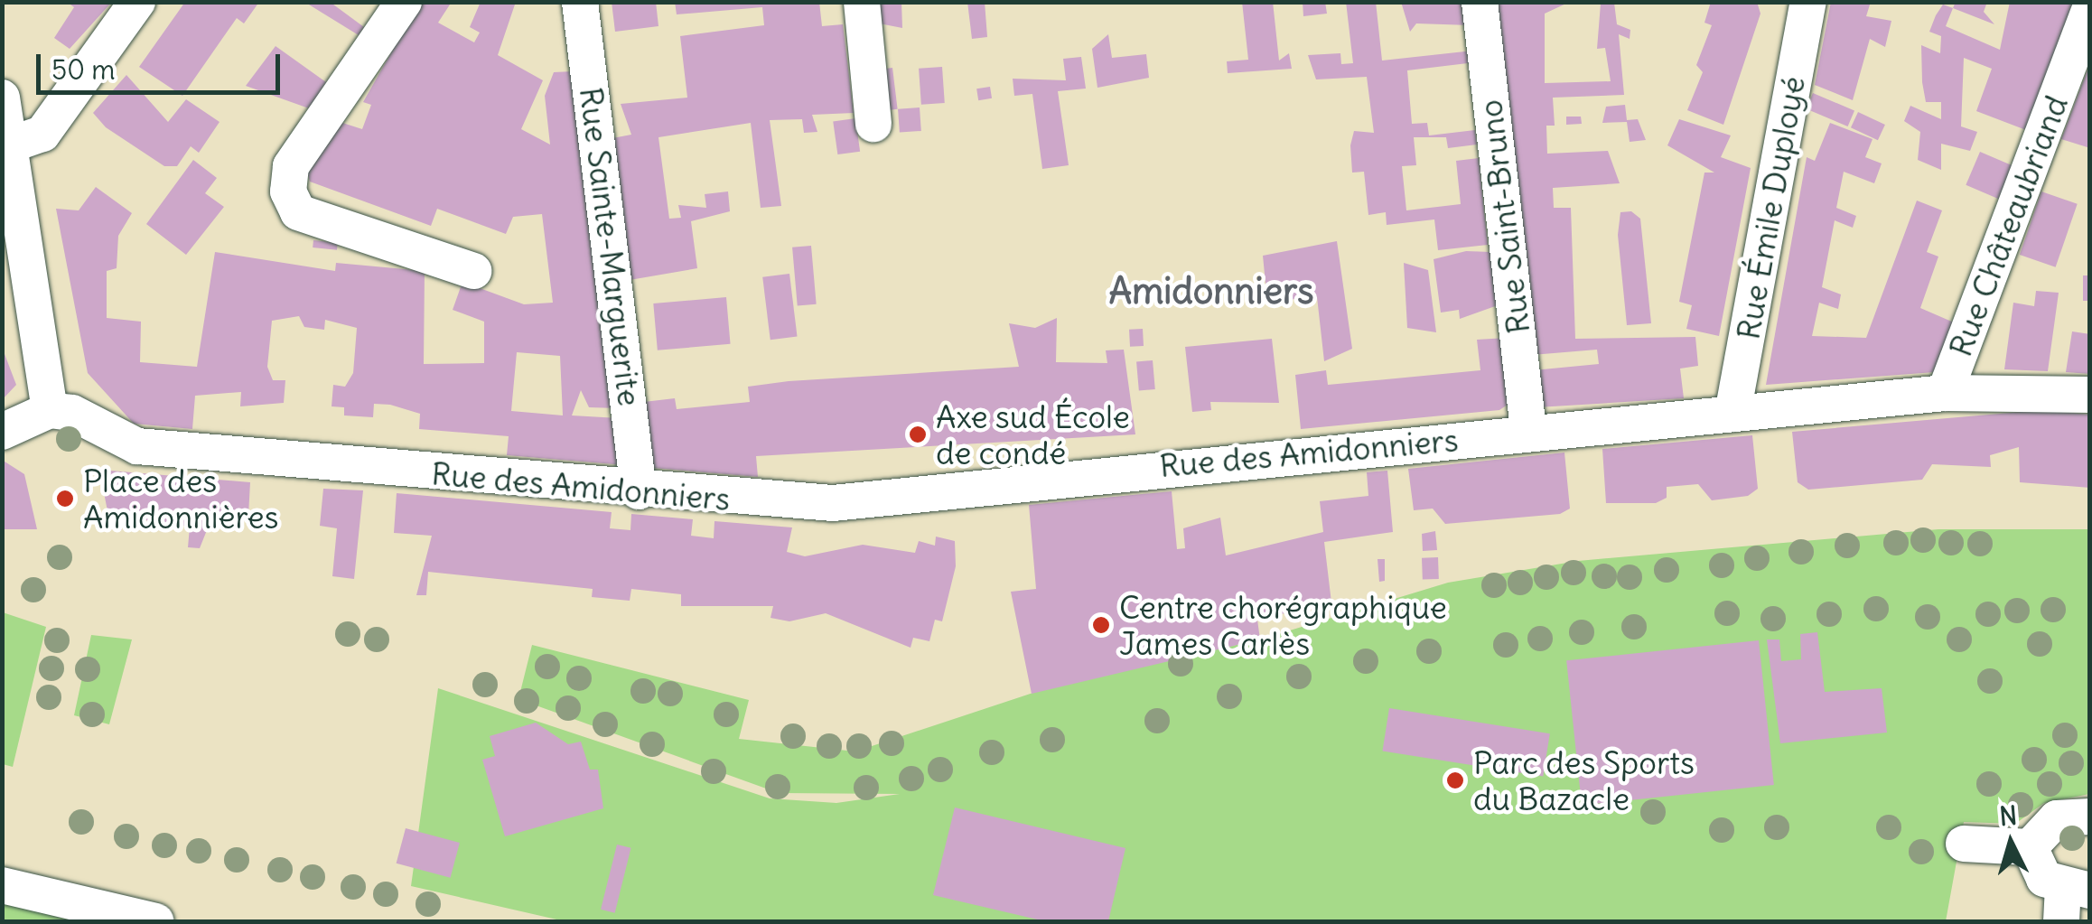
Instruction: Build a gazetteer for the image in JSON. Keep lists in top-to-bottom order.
{
  "streets": {
    "street": [
      "Rue Émile Duployé",
      "Rue Saint-Bruno",
      "Rue Châteaubriand",
      "Rue Sainte-Marguerite",
      "Rue des Amidonniers"
    ]
  },
  "crossings": [
    ["Rue Émile Duployé", "Rue des Amidonniers"],
    ["Rue Saint-Bruno", "Rue des Amidonniers"],
    ["Rue Châteaubriand", "Rue des Amidonniers"],
    ["Rue Sainte-Marguerite", "Rue des Amidonniers"]
  ],
  "districts": ["Amidonniers"],
  "places": [
    "Axe sud École de condé",
    "Place des Amidonnières",
    "Centre chorégraphique James Carlès",
    "Parc des Sports du Bazacle"
  ],
  "scale_bar": "50 m",
  "north": "top"
}
